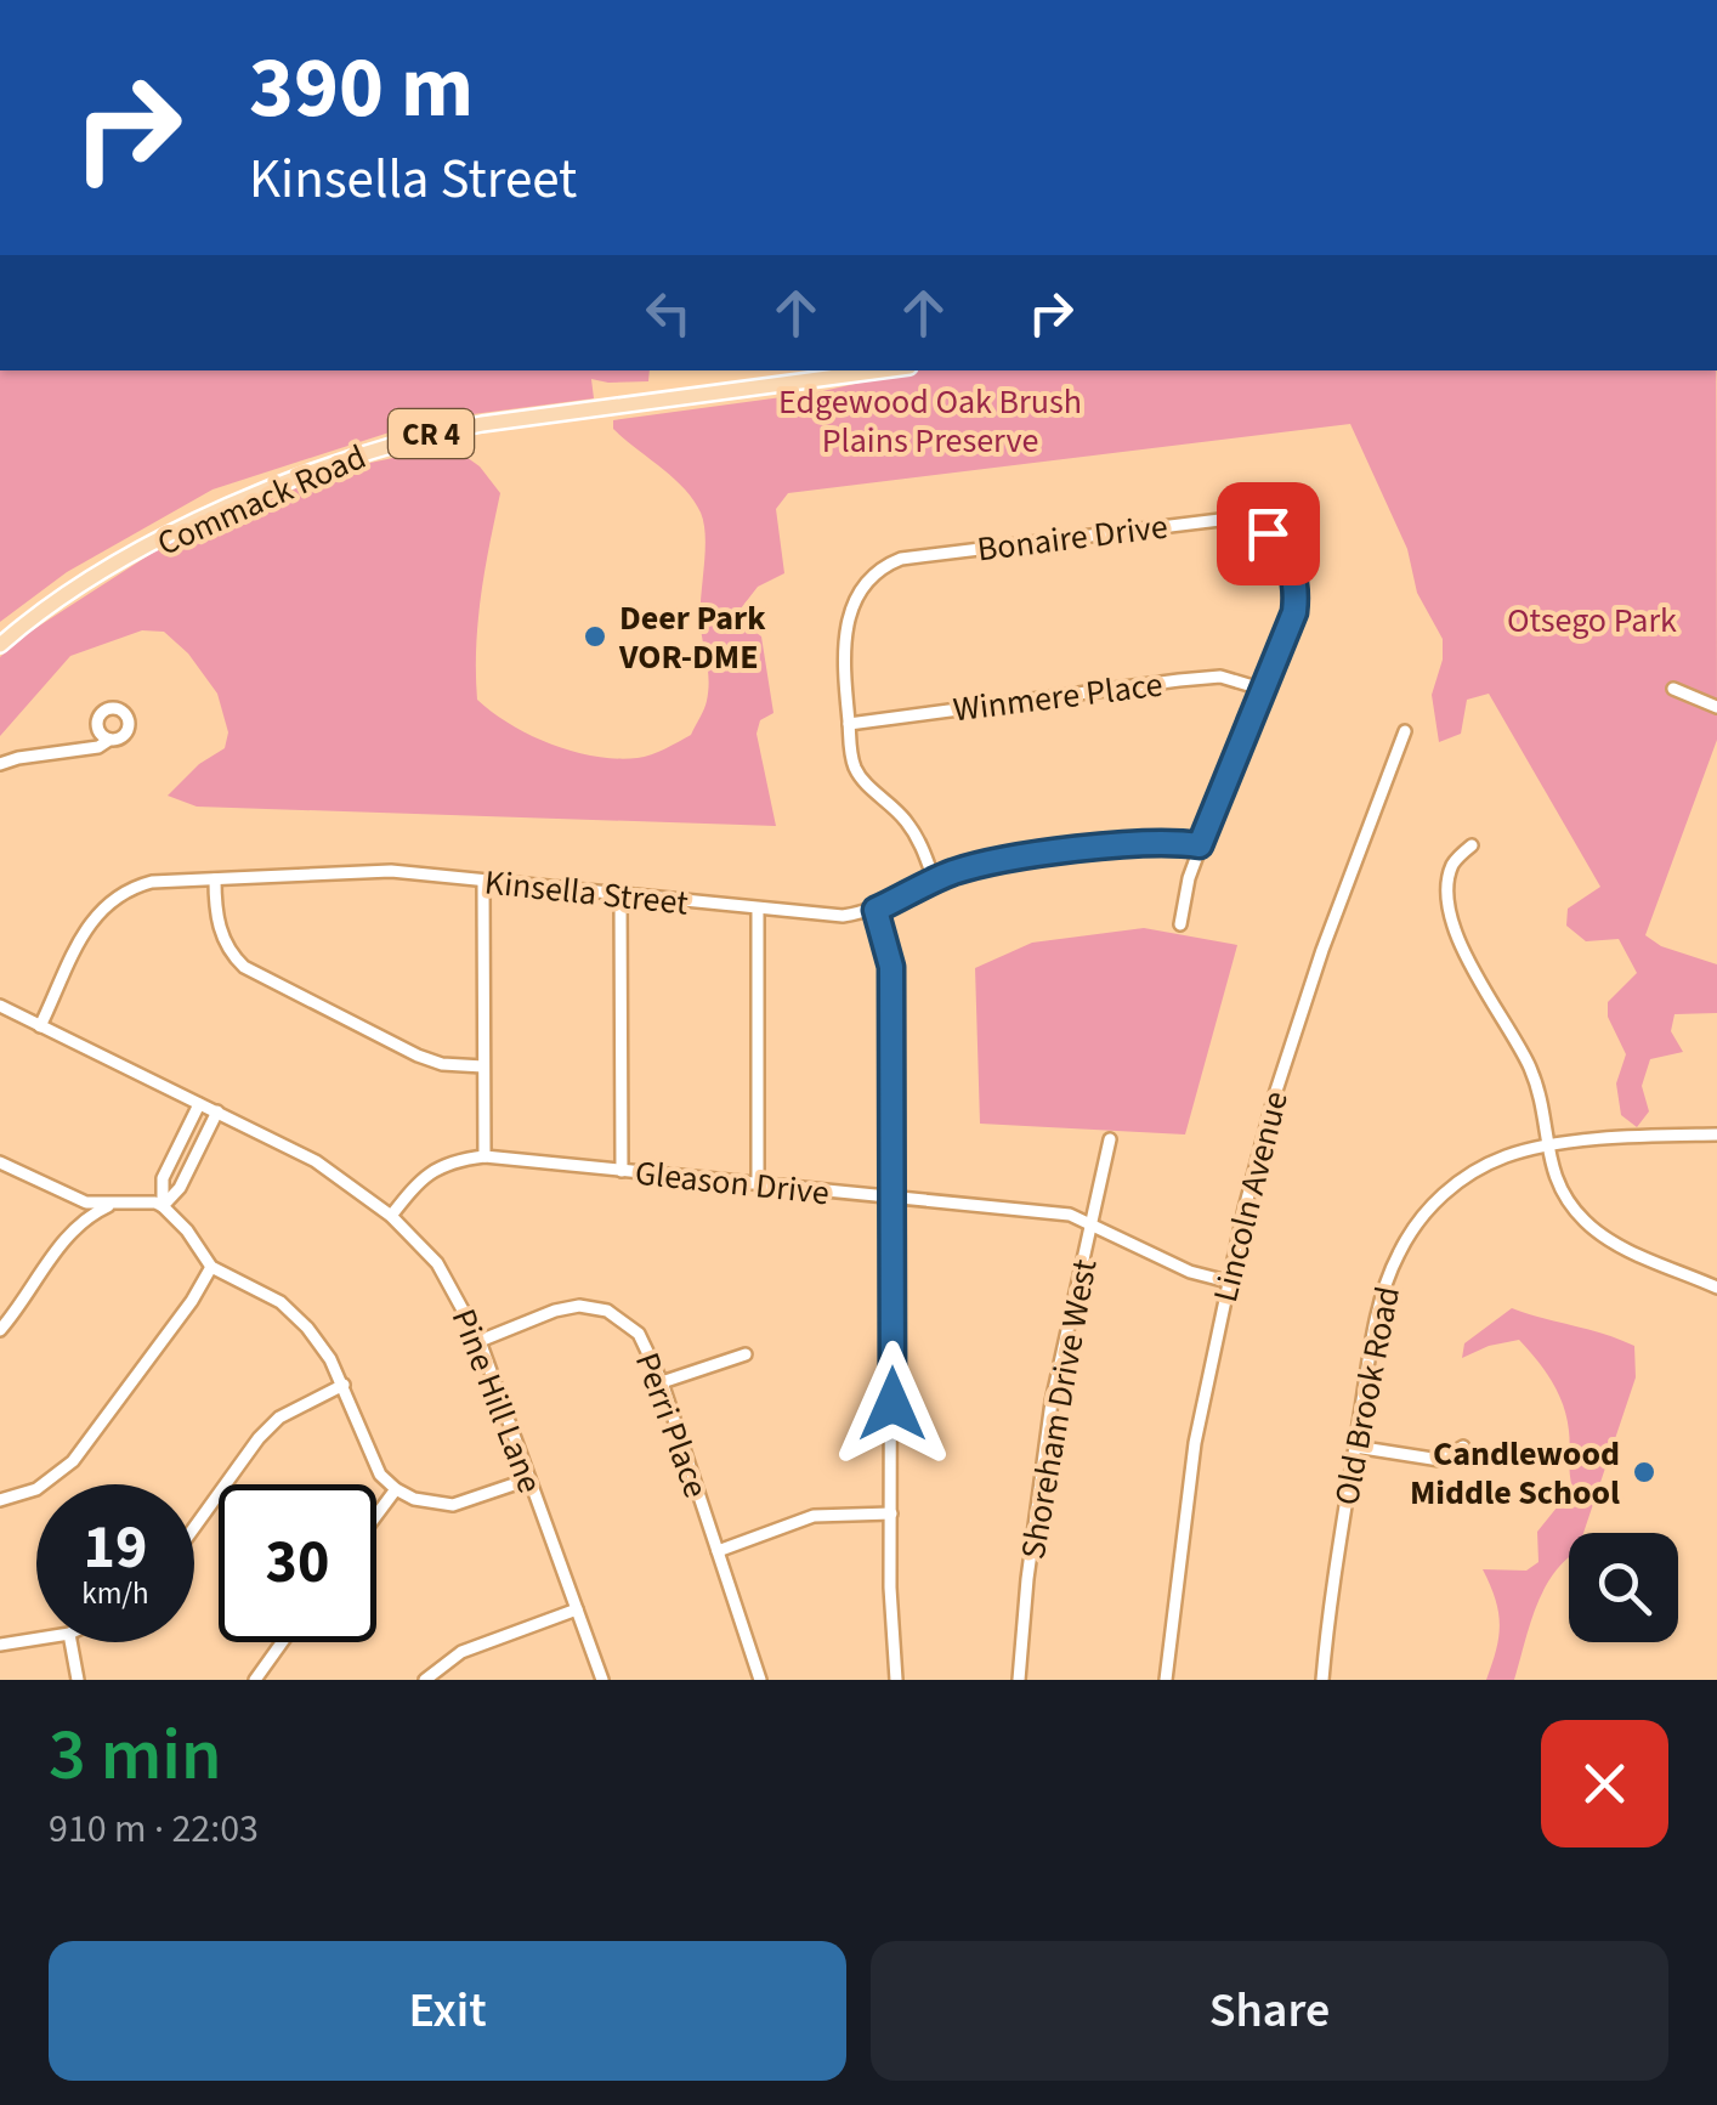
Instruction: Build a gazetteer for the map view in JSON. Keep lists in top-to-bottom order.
{
  "streets": {
    "main road": ["CR 4", "Commack Road"],
    "street": [
      "Bonaire Drive",
      "Winmere Place",
      "Kinsella Street",
      "Gleason Drive",
      "Lincoln Avenue",
      "Old Brook Road",
      "Pine Hill Lane",
      "Shoreham Drive West",
      "Perri Place"
    ]
  },
  "crossings": [
    ["Bonaire Drive", "Winmere Place"],
    ["Bonaire Drive", "Kinsella Street"],
    ["Kinsella Street", "Pine Hill Lane"],
    ["Gleason Drive", "Lincoln Avenue"],
    ["Gleason Drive", "Pine Hill Lane"],
    ["Gleason Drive", "Shoreham Drive West"],
    ["Pine Hill Lane", "Perri Place"]
  ],
  "parks": ["Edgewood Oak Brush Plains Preserve", "Otsego Park"],
  "places": ["Deer Park VOR-DME", "Candlewood Middle School"],
  "page": {
    "turn": ["390 m", "Kinsella Street"],
    "speed": "19 km/h",
    "limit": "30",
    "heading": ["3 min", "910 m · 22:03"],
    "buttons": ["Exit", "Share"]
  }
}
